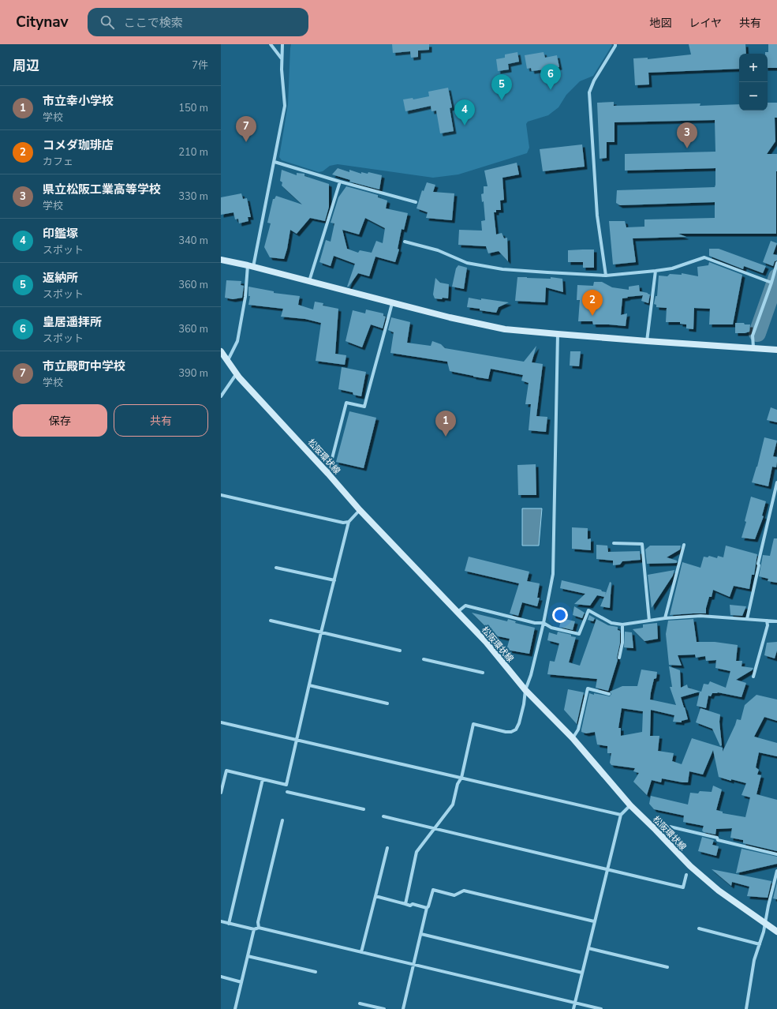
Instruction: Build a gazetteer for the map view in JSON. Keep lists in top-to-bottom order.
{
  "streets": {
    "main road": ["松阪環状線"]
  },
  "page": {
    "header": "Citynav",
    "search": "ここで検索",
    "nav": ["地図", "レイヤ", "共有"],
    "heading": ["周辺", "7件"],
    "map_buttons": ["+", "−"],
    "pins": [
      "6",
      "5",
      "4",
      "7",
      "3",
      "2",
      "1"
    ],
    "list": [
      {
        "mark": "1",
        "name": "市立幸小学校",
        "note": "学校",
        "value": "150 m"
      },
      {
        "mark": "2",
        "name": "コメダ珈琲店",
        "note": "カフェ",
        "value": "210 m"
      },
      {
        "mark": "3",
        "name": "県立松阪工業高等学校",
        "note": "学校",
        "value": "330 m"
      },
      {
        "mark": "4",
        "name": "印鑑塚",
        "note": "スポット",
        "value": "340 m"
      },
      {
        "mark": "5",
        "name": "返納所",
        "note": "スポット",
        "value": "360 m"
      },
      {
        "mark": "6",
        "name": "皇居遥拝所",
        "note": "スポット",
        "value": "360 m"
      },
      {
        "mark": "7",
        "name": "市立殿町中学校",
        "note": "学校",
        "value": "390 m"
      }
    ],
    "buttons": ["保存", "共有"]
  }
}
